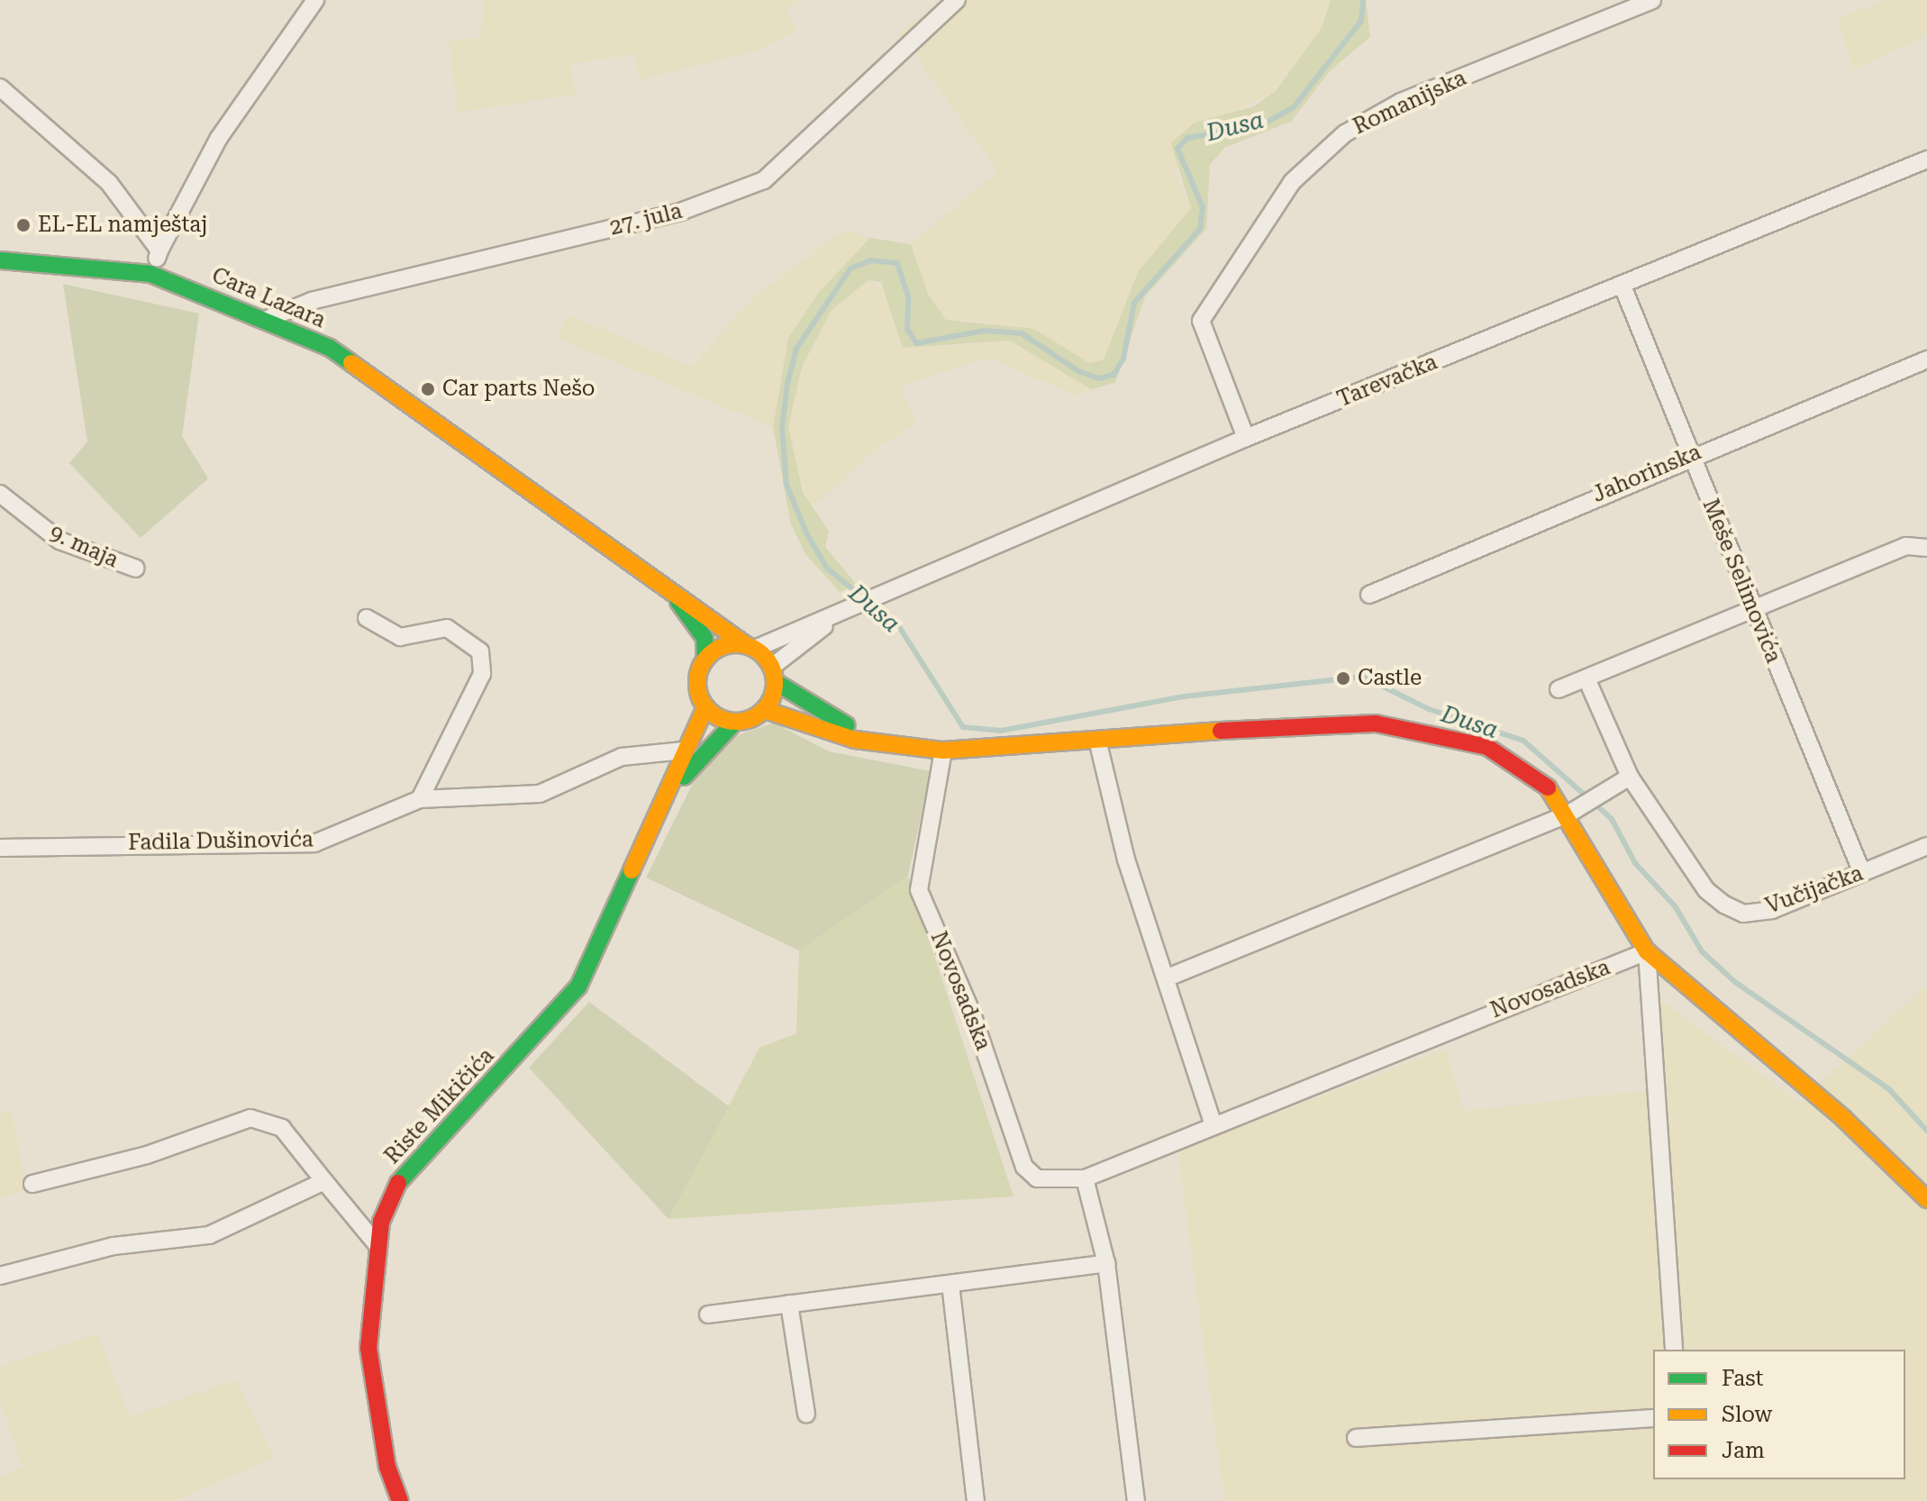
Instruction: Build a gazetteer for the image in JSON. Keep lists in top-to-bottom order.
{
  "streets": {
    "main road": ["Cara Lazara", "Riste Mikičića"],
    "street": [
      "Romanijska",
      "27. jula",
      "Tarevačka",
      "Jahorinska",
      "9. maja",
      "Meše Selimovića",
      "Fadila Dušinovića",
      "Vučijačka",
      "Novosadska"
    ]
  },
  "crossings": [
    ["Romanijska", "Tarevačka"],
    ["27. jula", "Cara Lazara"],
    ["Cara Lazara", "Riste Mikičića"],
    ["Tarevačka", "Meše Selimovića"],
    ["Jahorinska", "Meše Selimovića"],
    ["Meše Selimovića", "Vučijačka"],
    ["Fadila Dušinovića", "Riste Mikičića"]
  ],
  "water": ["Dusa"],
  "places": ["EL-EL namještaj", "Car parts Nešo", "Castle"],
  "legend": ["Fast", "Slow", "Jam"]
}
